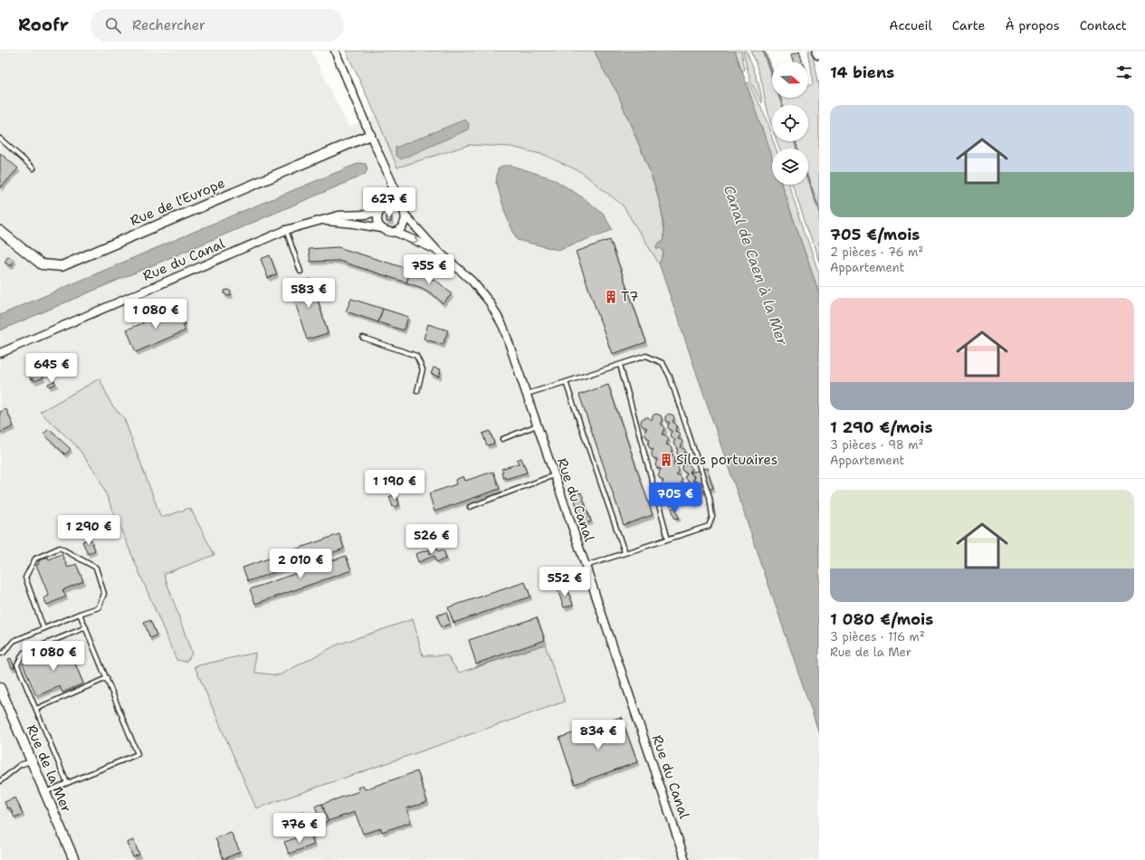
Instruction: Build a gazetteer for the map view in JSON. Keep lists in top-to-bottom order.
{
  "streets": {
    "street": ["Rue de l'Europe", "Rue du Canal", "Rue de la Mer"]
  },
  "water": ["Canal de Caen à la Mer"],
  "places": {
    "building": ["T7", "Silos portuaires"]
  },
  "north": "right",
  "page": {
    "header": "Roofr",
    "search": "Rechercher",
    "nav": [
      "Accueil",
      "Carte",
      "À propos",
      "Contact"
    ],
    "heading": "14 biens",
    "list": [
      {
        "name": "705 €/mois",
        "note": "2 pièces · 76 m² · Appartement"
      },
      {
        "name": "1 290 €/mois",
        "note": "3 pièces · 98 m² · Appartement"
      },
      {
        "name": "1 080 €/mois",
        "note": "3 pièces · 116 m² · Rue de la Mer"
      }
    ],
    "price": [
      "627 €",
      "755 €",
      "583 €",
      "1 080 €",
      "645 €",
      "1 190 €",
      "705 €",
      "1 290 €",
      "526 €",
      "2 010 €",
      "552 €",
      "1 080 €",
      "834 €",
      "776 €"
    ]
  }
}
